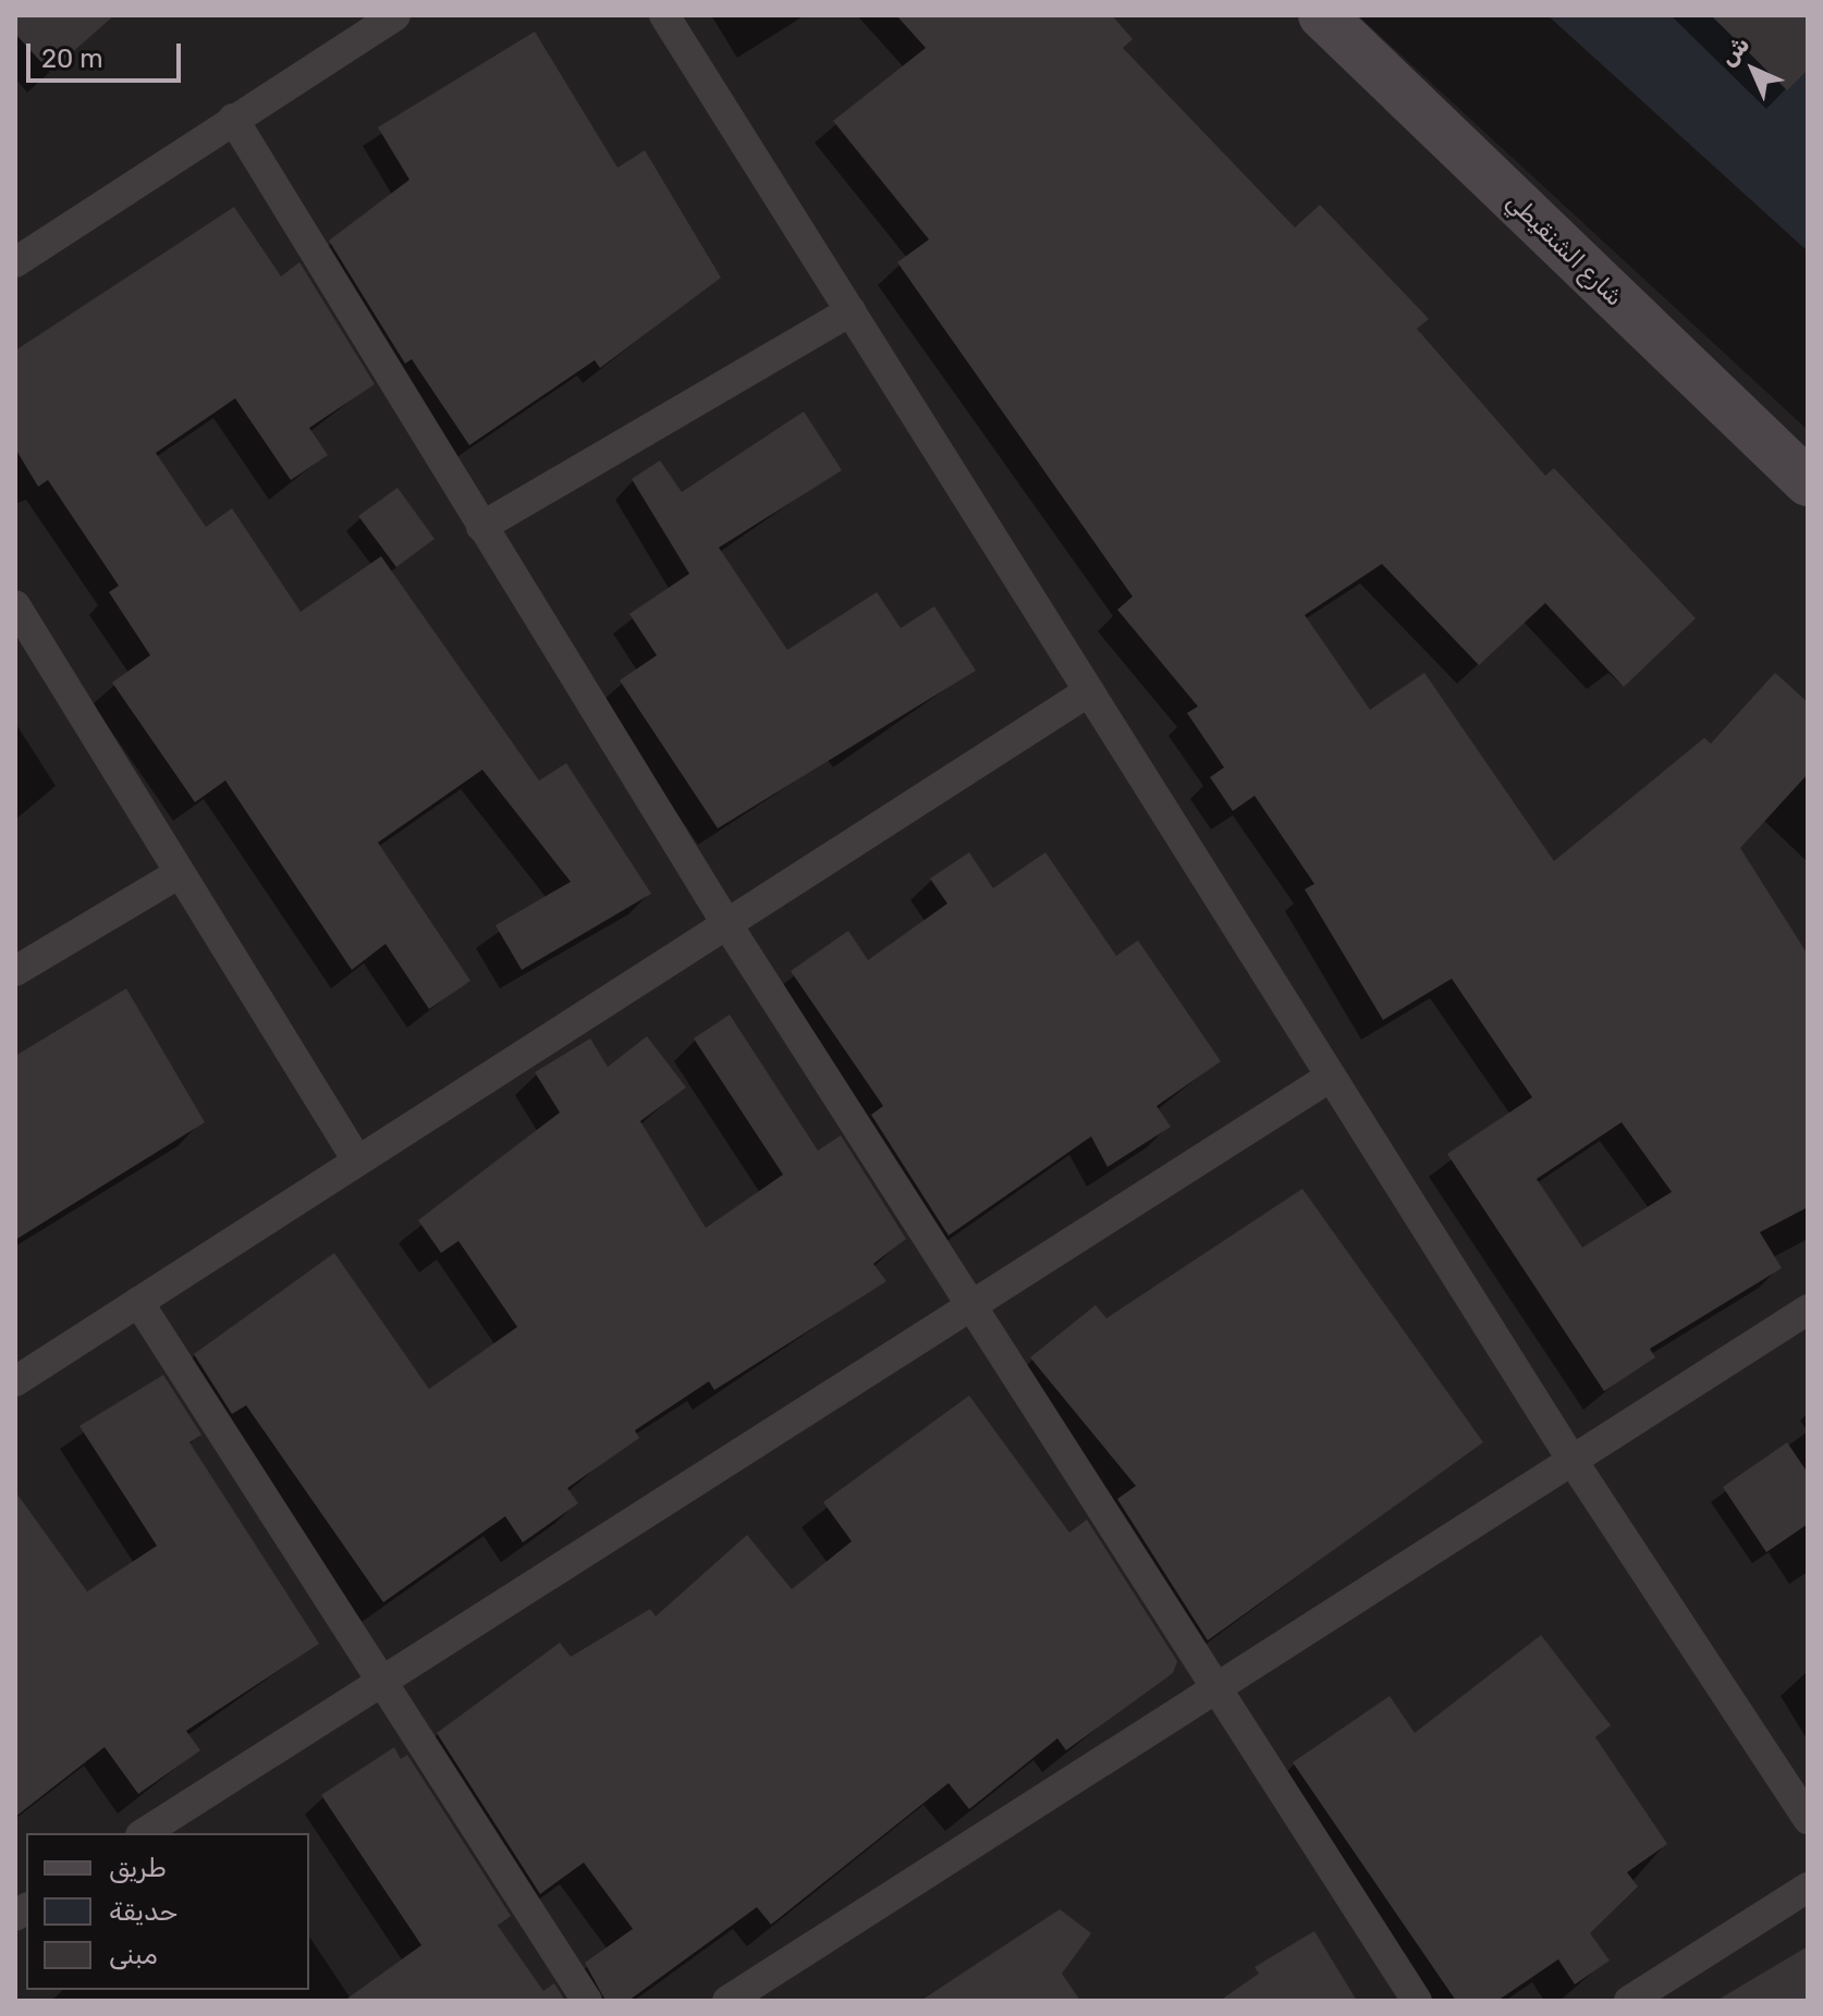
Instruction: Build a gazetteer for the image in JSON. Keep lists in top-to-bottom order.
{
  "streets": {
    "street": ["شارع الشنقيطي"]
  },
  "legend": ["طريق", "حديقة", "مبنى"],
  "scale_bar": "20 m",
  "north": "top left"
}
